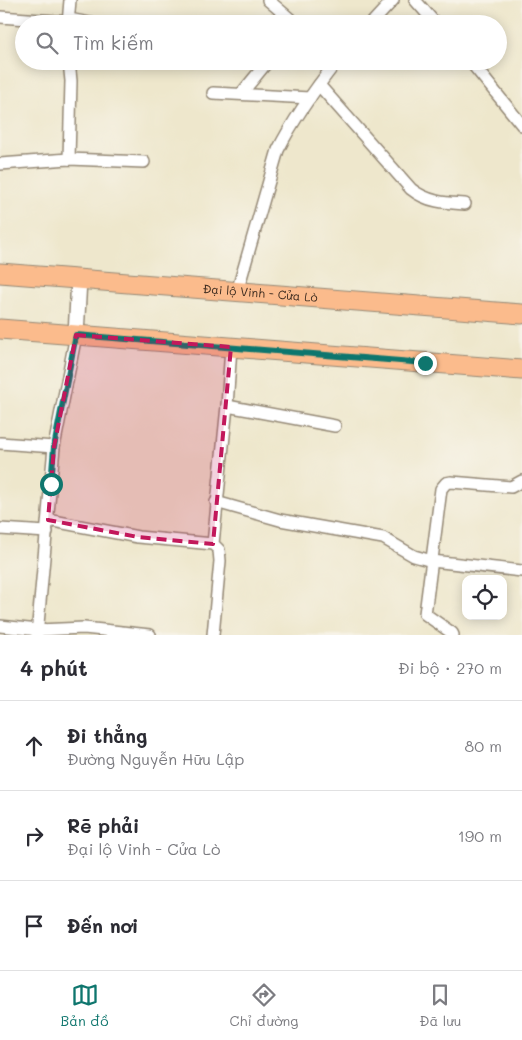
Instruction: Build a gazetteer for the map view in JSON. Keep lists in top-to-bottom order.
{
  "streets": {
    "main road": ["Đại lộ Vinh - Cửa Lò"]
  },
  "page": {
    "search": "Tìm kiếm",
    "heading": ["4 phút", "Đi bộ · 270 m"],
    "list": [
      ["Đi thẳng", "Đường Nguyễn Hữu Lập", "80 m"],
      ["Rẽ phải", "Đại lộ Vinh - Cửa Lò", "190 m"],
      "Đến nơi"
    ],
    "nav": ["Bản đồ", "Chỉ đường", "Đã lưu"]
  }
}
